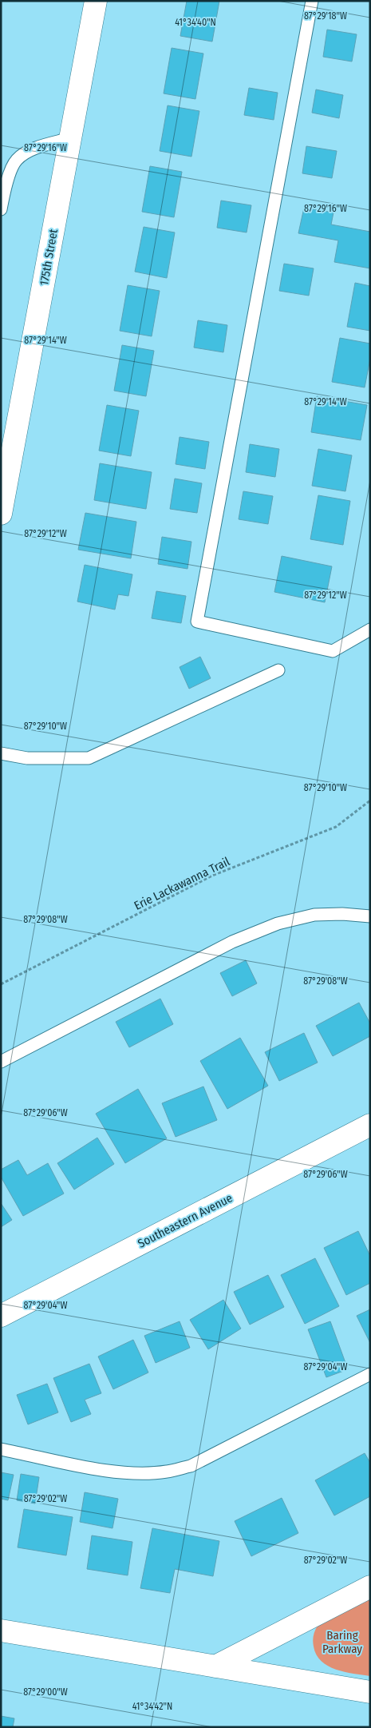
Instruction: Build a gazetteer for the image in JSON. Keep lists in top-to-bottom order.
{
  "streets": {
    "street": ["175th Street", "Southeastern Avenue"],
    "path": ["Erie Lackawanna Trail"]
  },
  "parks": ["Baring Parkway"],
  "coordinates": [
    "87°29'18\"W",
    "41°34'40\"N",
    "87°29'16\"W",
    "87°29'14\"W",
    "87°29'12\"W",
    "87°29'10\"W",
    "87°29'08\"W",
    "87°29'06\"W",
    "87°29'04\"W",
    "87°29'02\"W",
    "87°29'00\"W",
    "41°34'42\"N"
  ]
}
